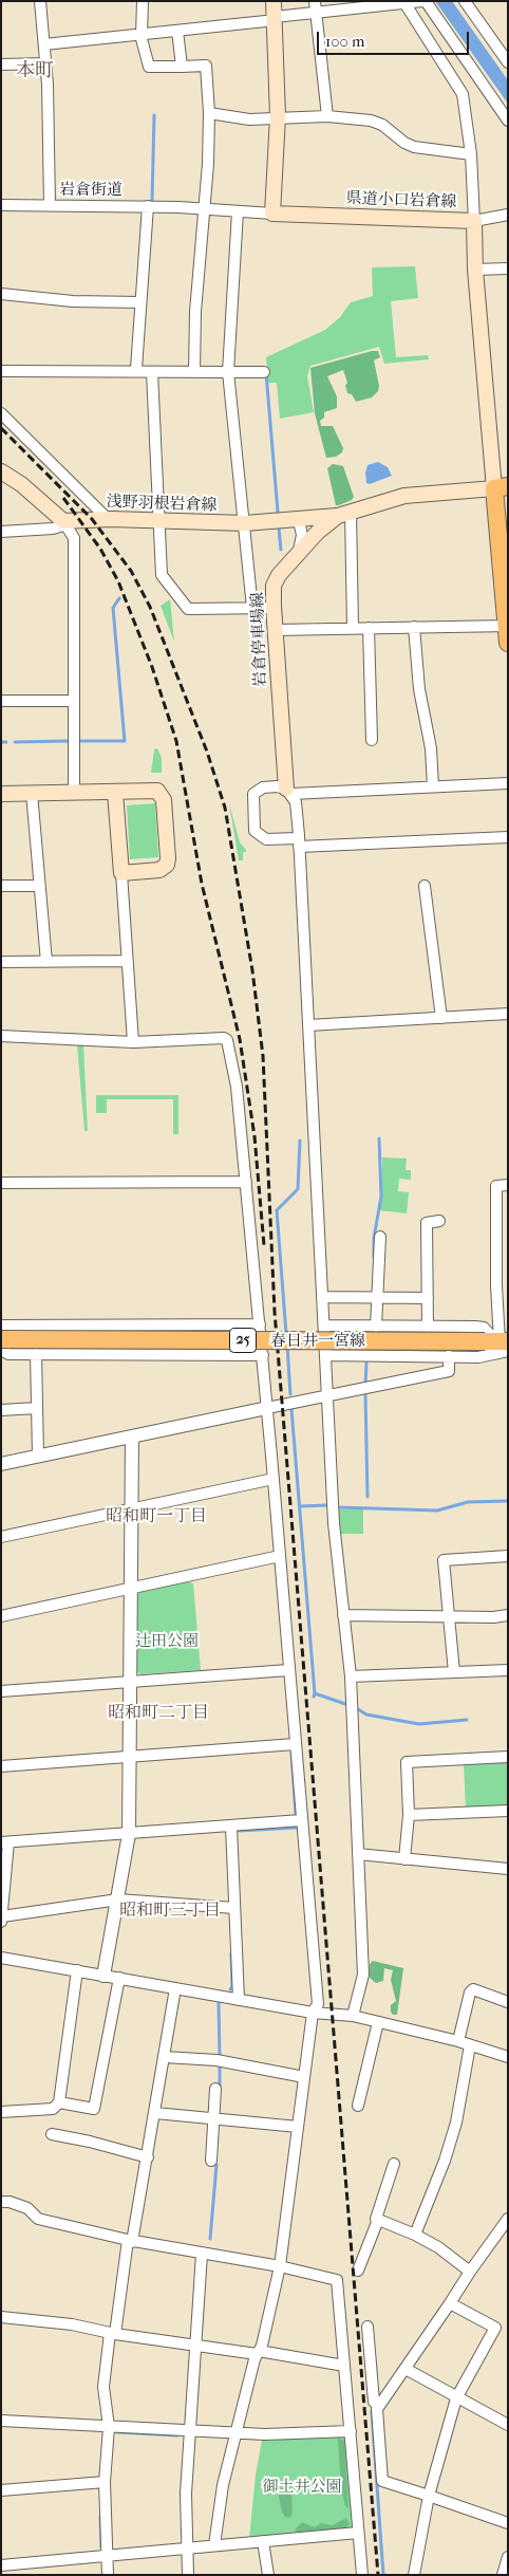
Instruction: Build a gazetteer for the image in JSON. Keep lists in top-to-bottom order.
{
  "streets": {
    "main road": [
      "県道小口岩倉線",
      "浅野羽根岩倉線",
      "岩倉停車場線",
      "25",
      "春日井一宮線"
    ],
    "street": ["岩倉街道"]
  },
  "crossings": [
    ["岩倉街道", "県道小口岩倉線"],
    ["県道小口岩倉線", "岩倉停車場線"],
    ["浅野羽根岩倉線", "岩倉停車場線"]
  ],
  "districts": [
    "本町",
    "昭和町一丁目",
    "昭和町二丁目",
    "昭和町三丁目"
  ],
  "parks": ["辻田公園", "御土井公園"],
  "scale_bar": "100 m"
}
